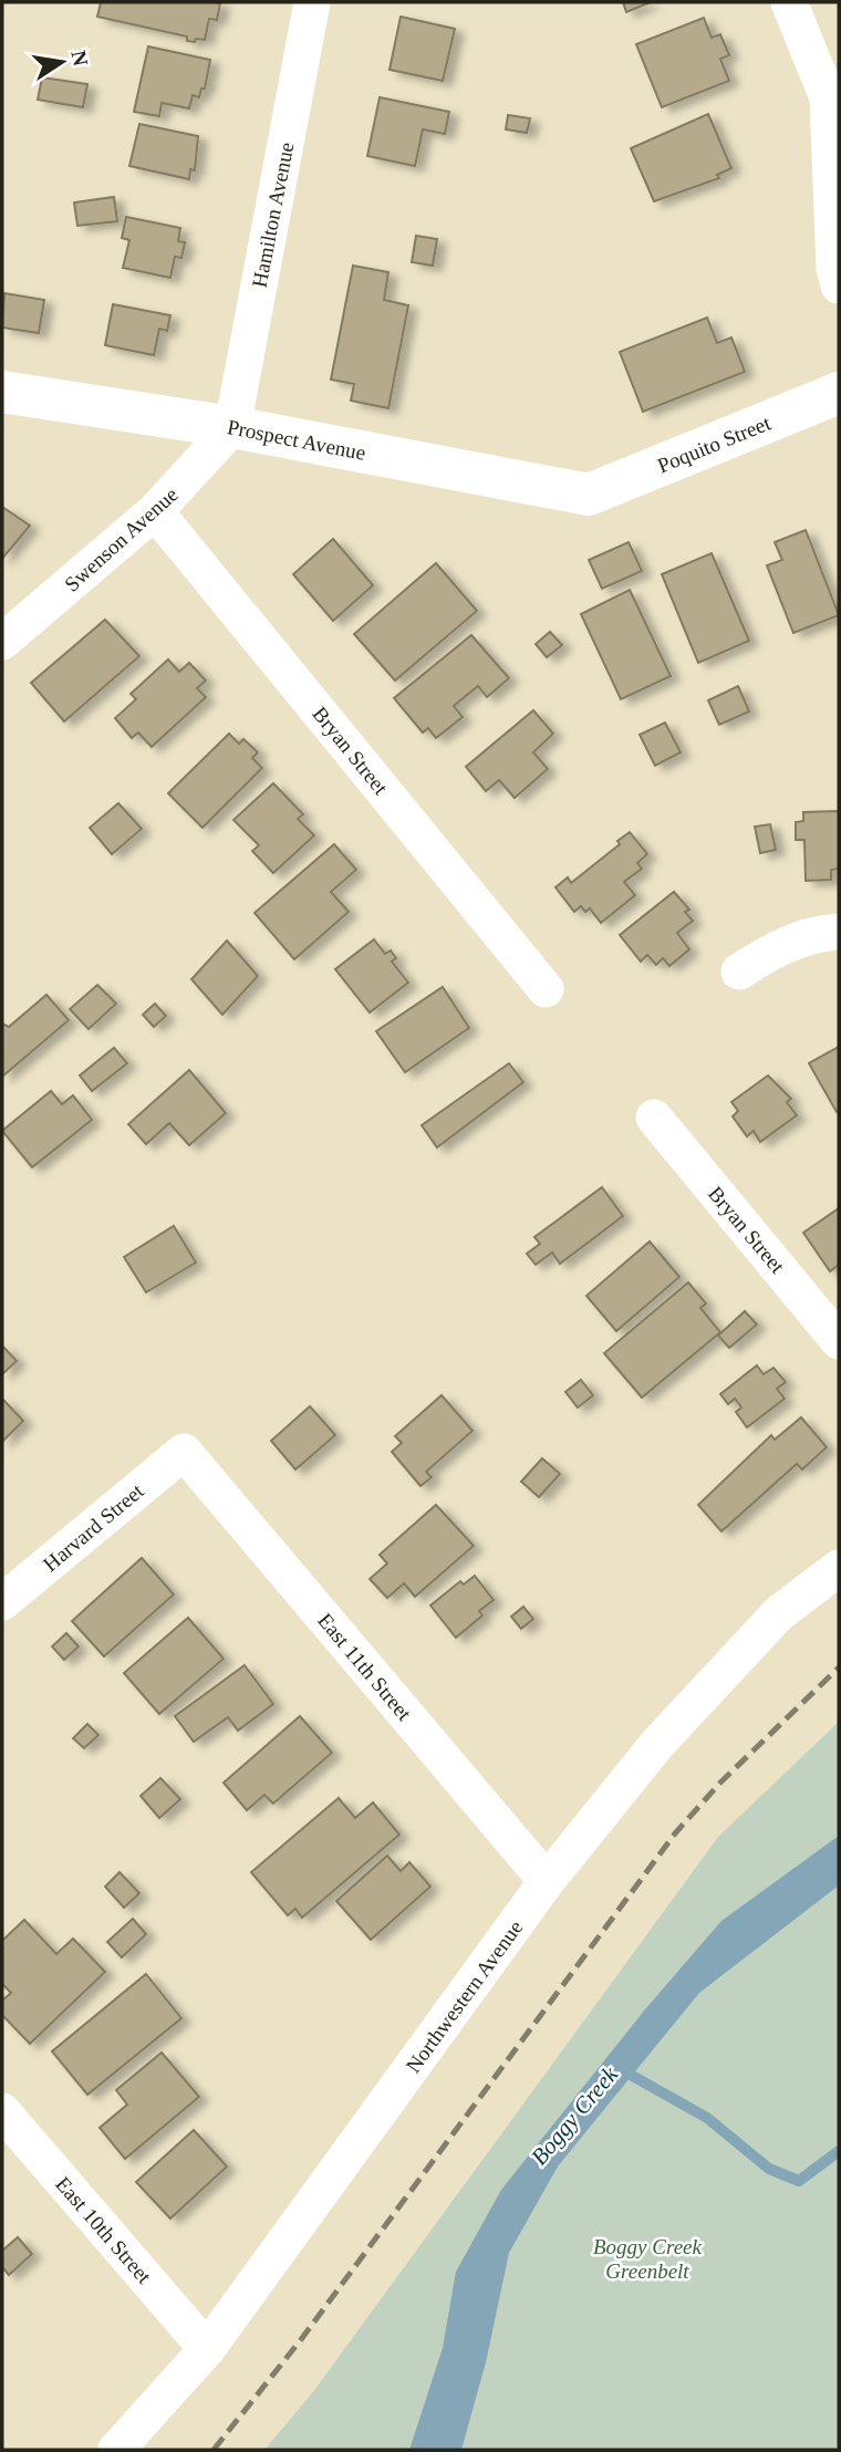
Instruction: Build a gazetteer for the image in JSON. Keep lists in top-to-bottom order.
{
  "streets": {
    "street": [
      "Hamilton Avenue",
      "Prospect Avenue",
      "Poquito Street",
      "Swenson Avenue",
      "Bryan Street",
      "Harvard Street",
      "East 11th Street",
      "Northwestern Avenue",
      "East 10th Street"
    ]
  },
  "crossings": [
    ["Hamilton Avenue", "Prospect Avenue"],
    ["Hamilton Avenue", "Swenson Avenue"],
    ["Prospect Avenue", "Poquito Street"],
    ["Prospect Avenue", "Swenson Avenue"],
    ["Swenson Avenue", "Bryan Street"],
    ["Harvard Street", "East 11th Street"],
    ["East 11th Street", "Northwestern Avenue"],
    ["Northwestern Avenue", "East 10th Street"]
  ],
  "water": ["Boggy Creek"],
  "parks": ["Boggy Creek Greenbelt"],
  "north": "right"
}
